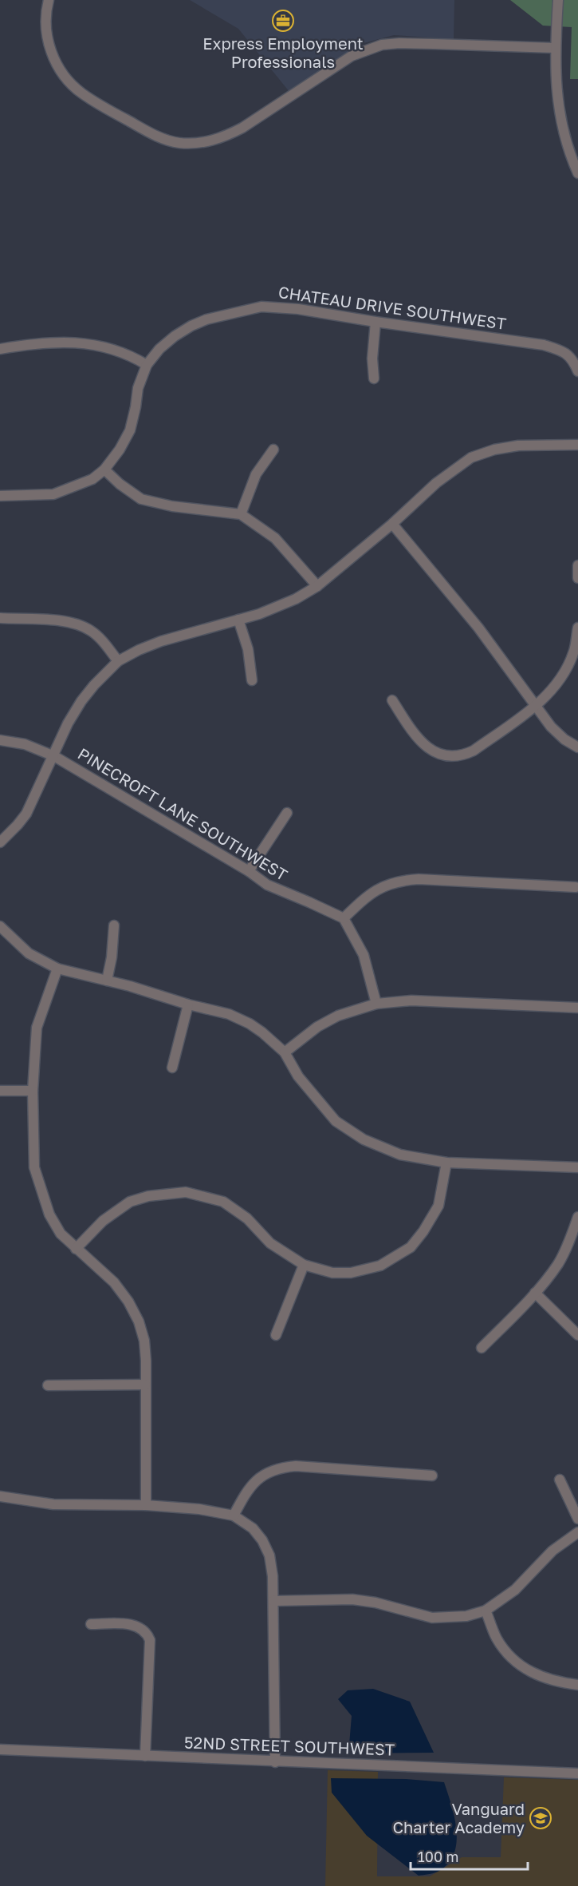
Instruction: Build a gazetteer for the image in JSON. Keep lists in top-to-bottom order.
{
  "streets": {
    "street": ["CHATEAU DRIVE SOUTHWEST", "PINECROFT LANE SOUTHWEST", "52ND STREET SOUTHWEST"]
  },
  "places": {
    "office": ["Express Employment Professionals"],
    "school or university": ["Vanguard Charter Academy"]
  },
  "scale_bar": "100 m"
}
